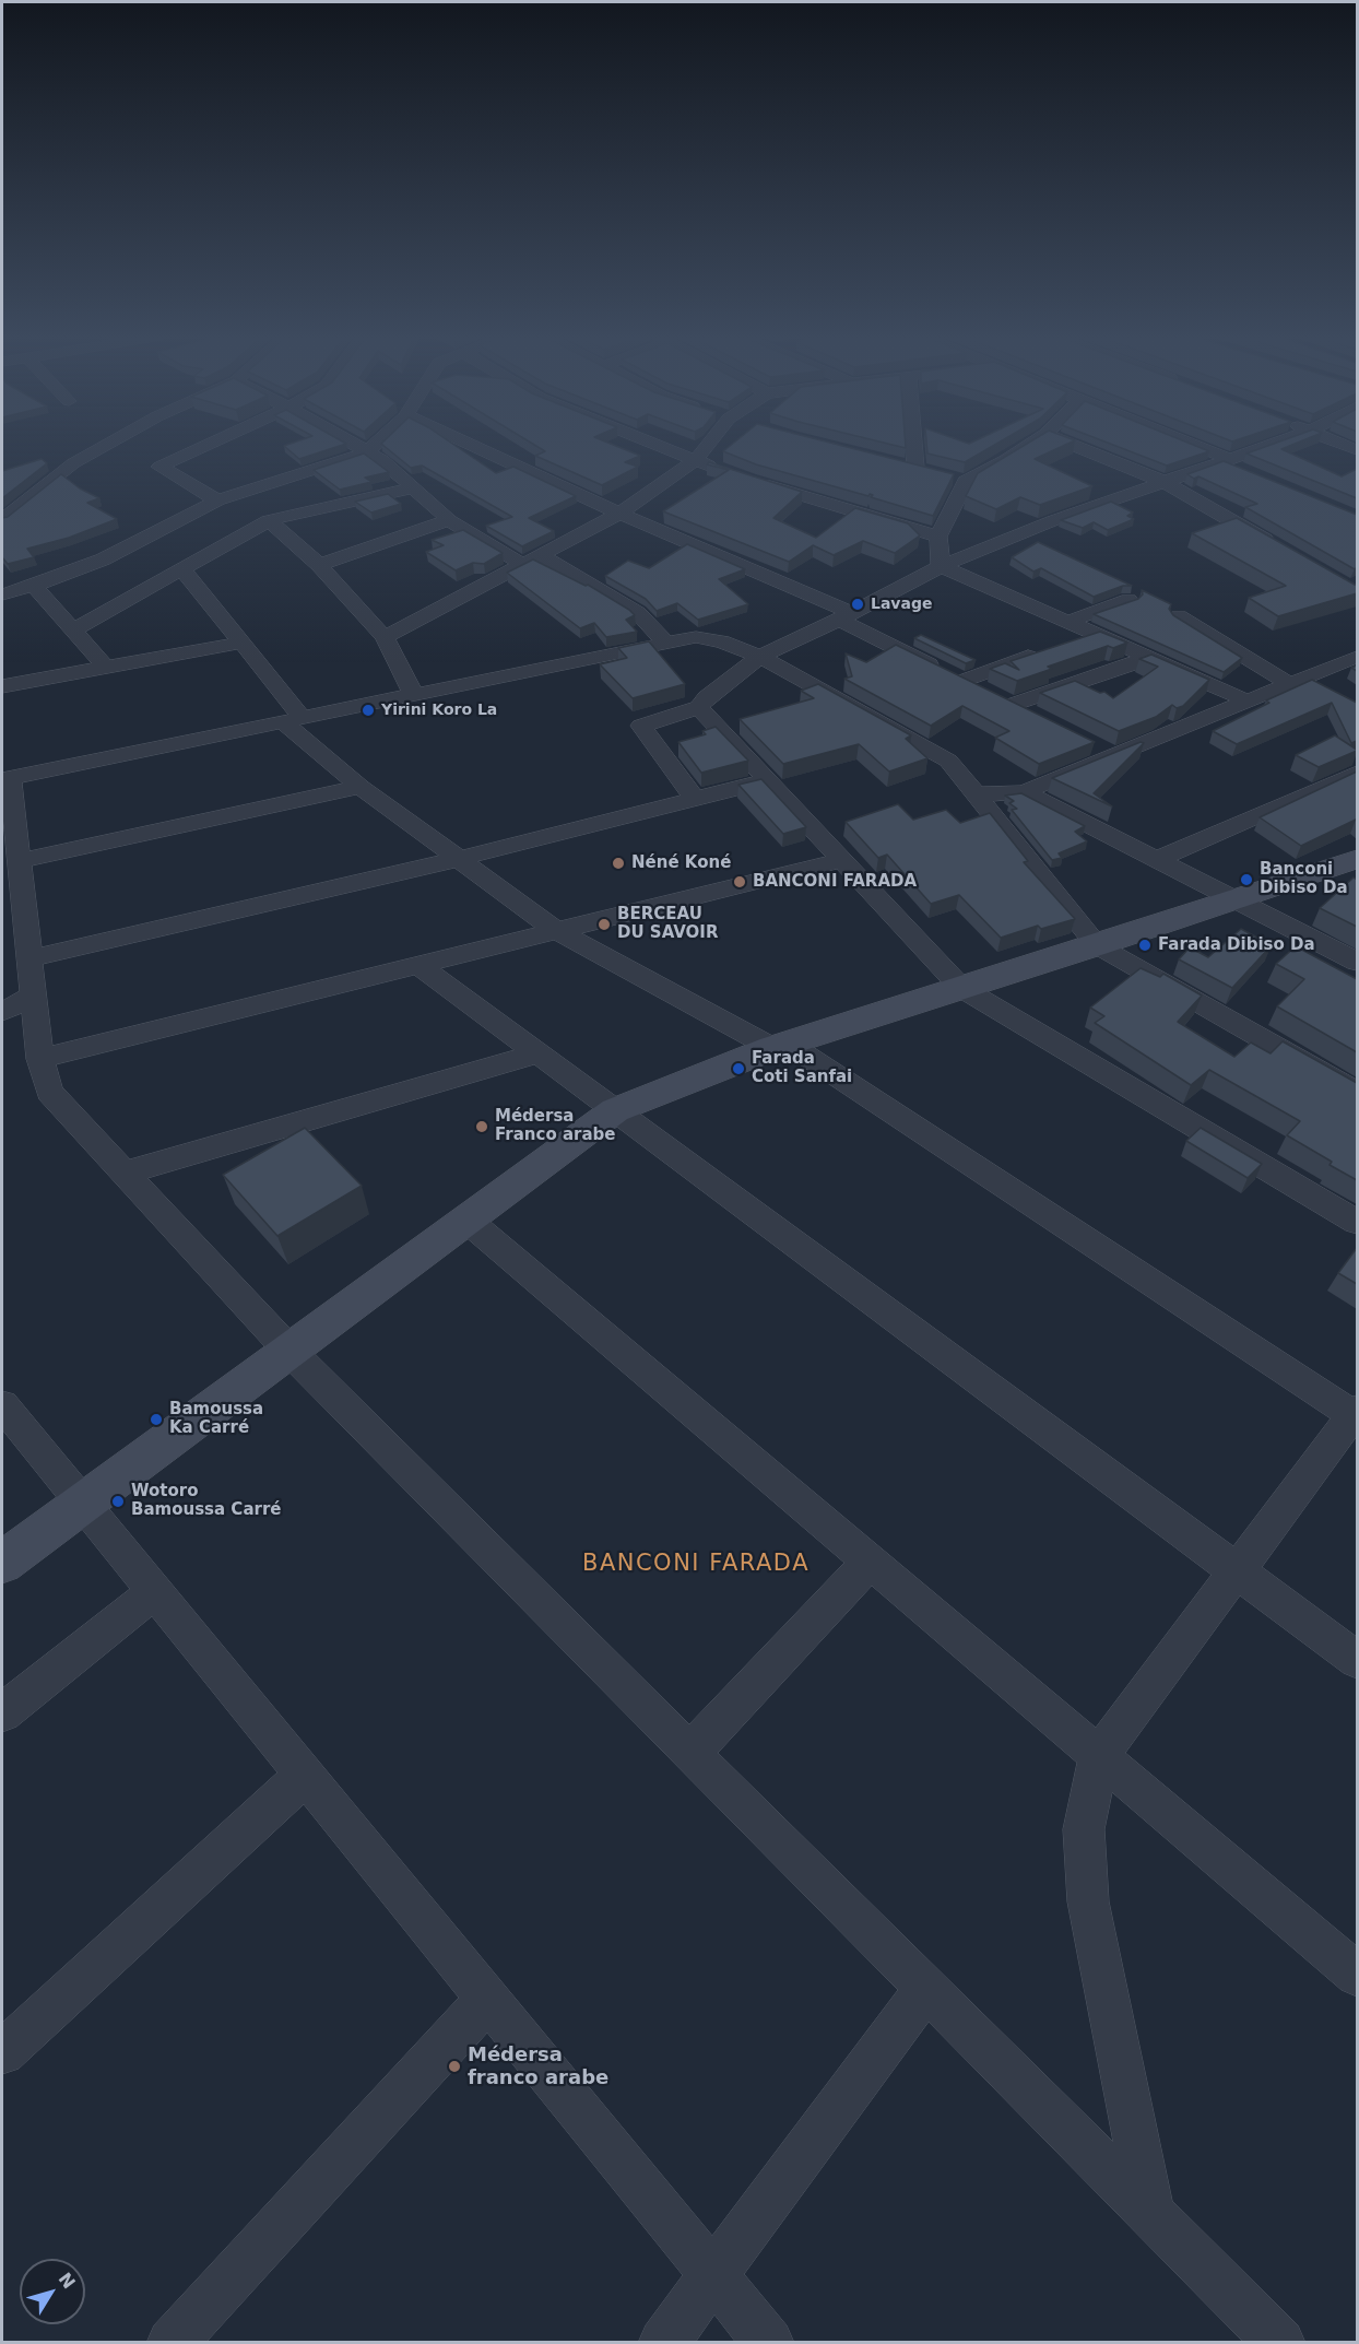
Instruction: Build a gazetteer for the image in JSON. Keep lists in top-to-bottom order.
{
  "districts": ["BANCONI FARADA"],
  "places": [
    "Lavage",
    "Yirini Koro La",
    "Néné Koné",
    "Banconi Dibiso Da",
    "BANCONI FARADA",
    "BERCEAU DU SAVOIR",
    "Farada Dibiso Da",
    "Farada Coti Sanfai",
    "Médersa Franco arabe",
    "Bamoussa Ka Carré",
    "Wotoro Bamoussa Carré",
    "Médersa franco arabe"
  ],
  "north": "top right"
}
